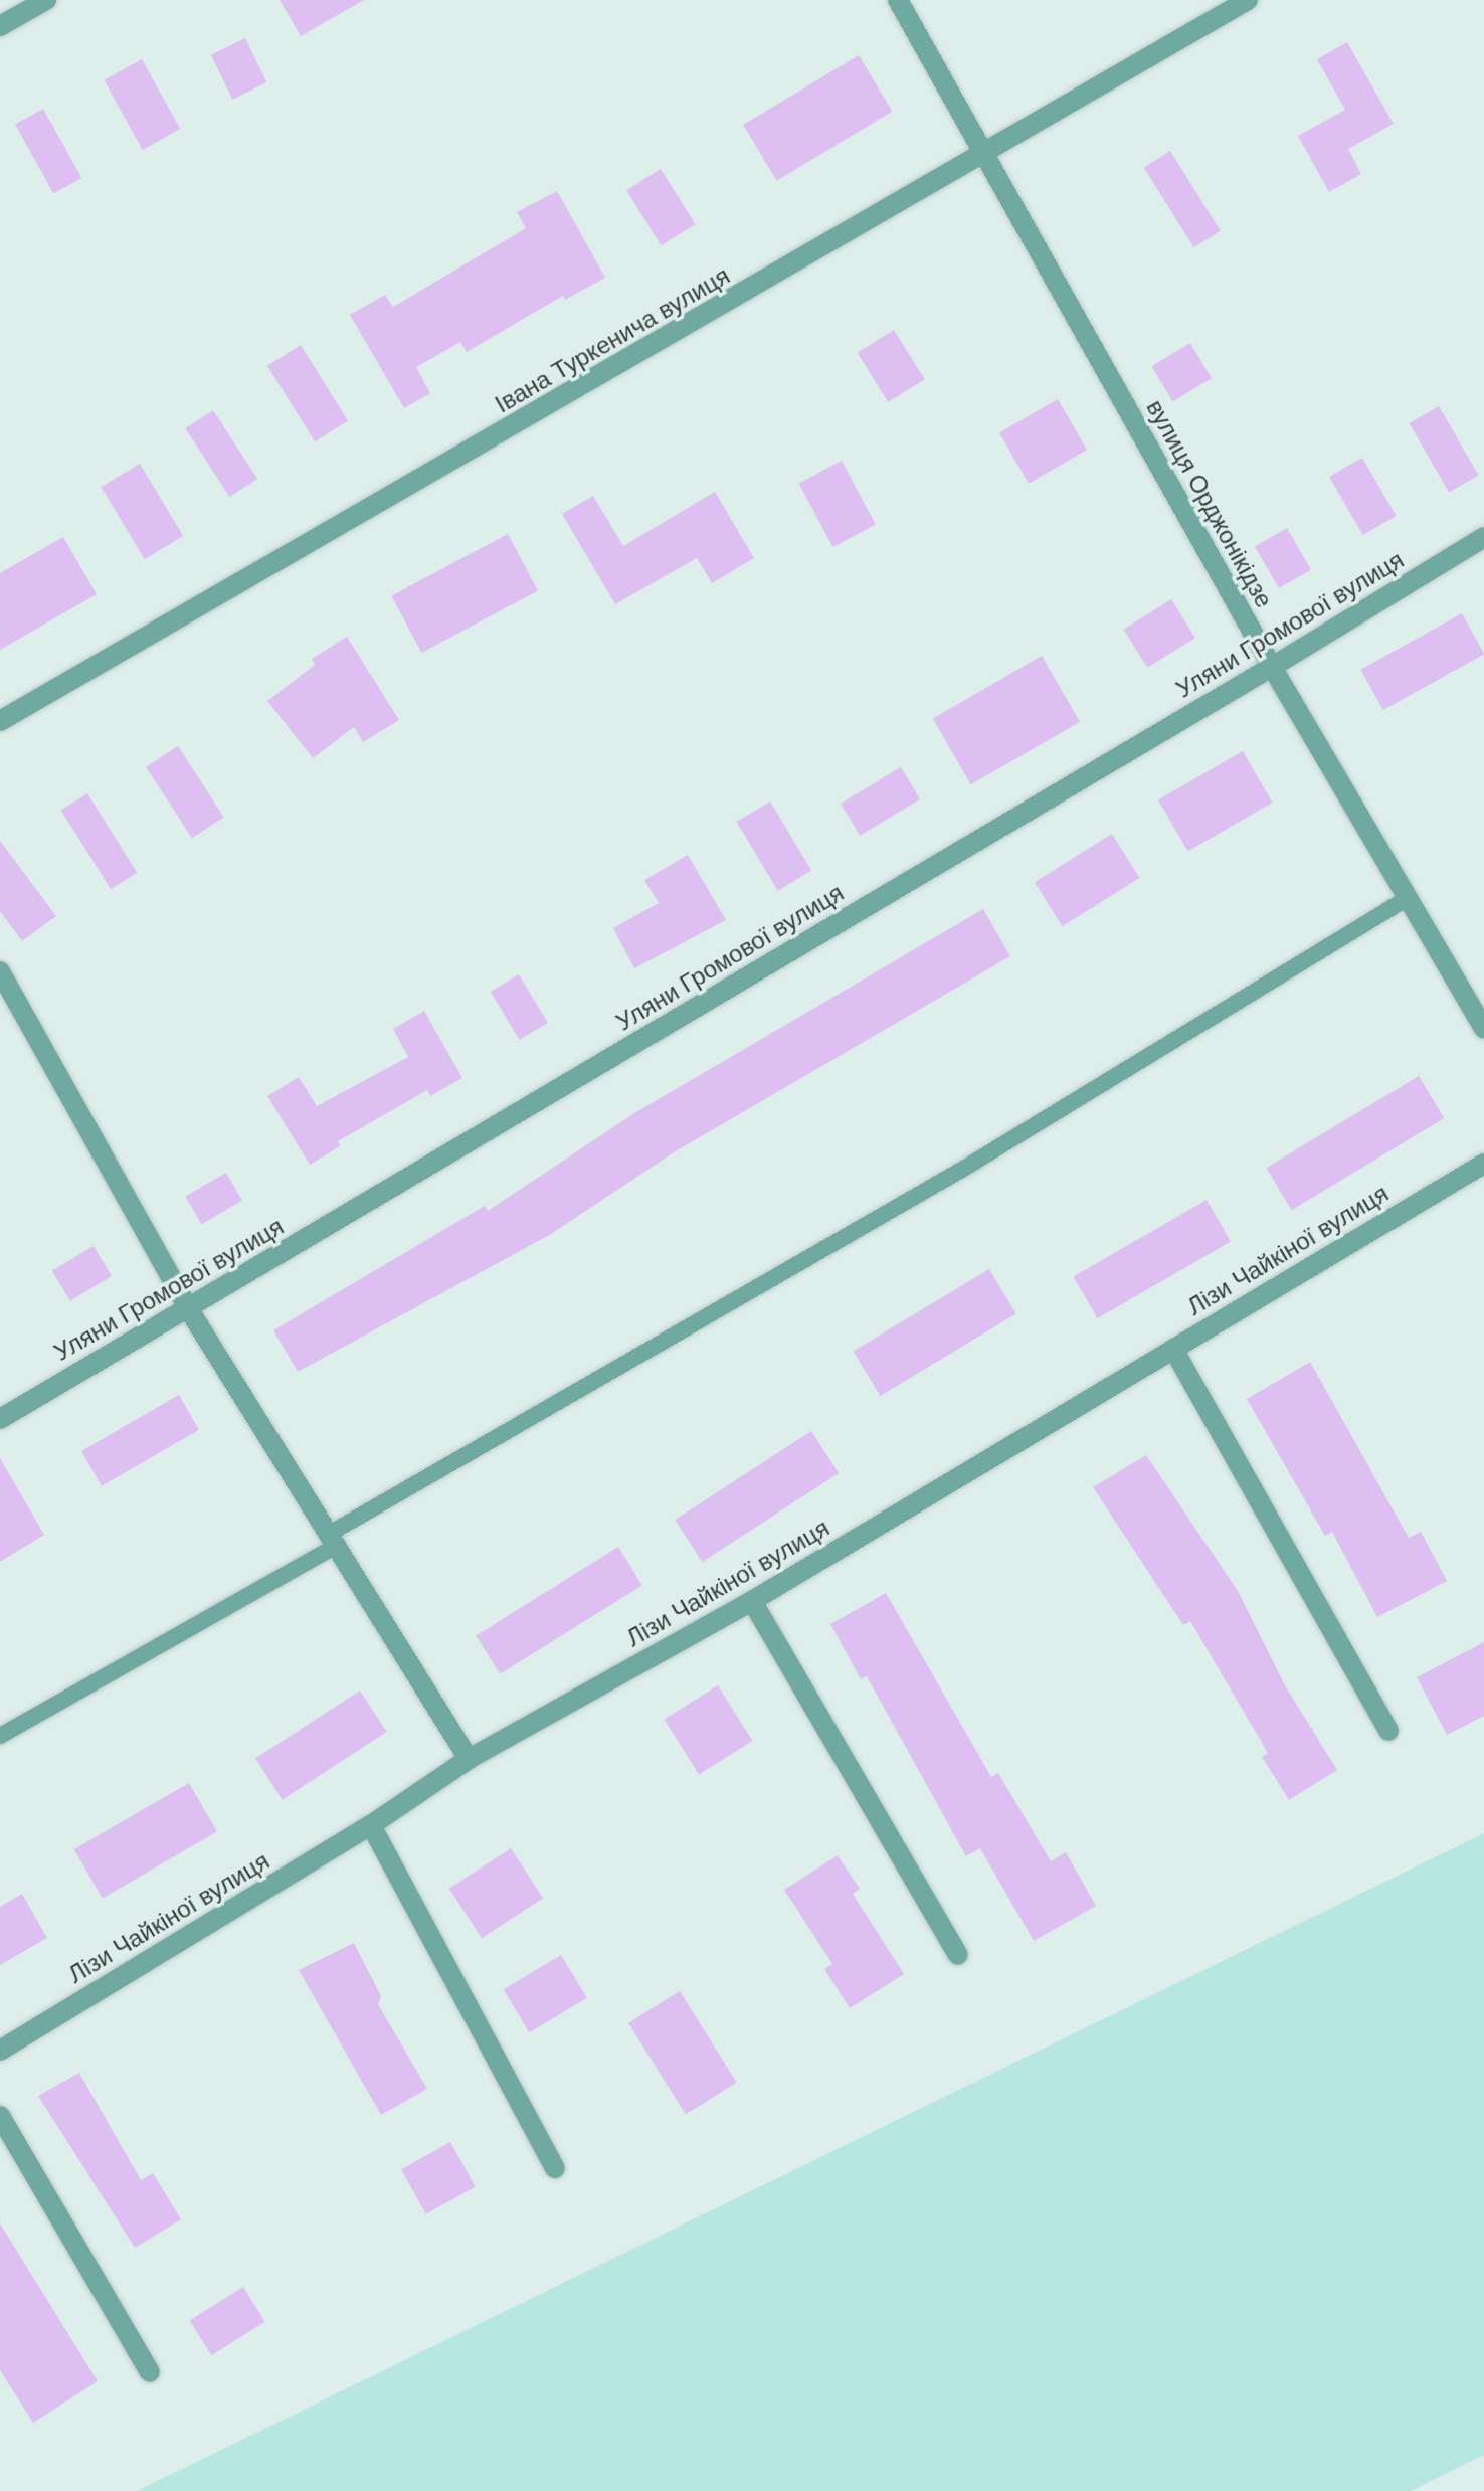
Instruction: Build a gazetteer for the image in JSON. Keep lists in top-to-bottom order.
{
  "streets": {
    "street": [
      "Івана Туркенича вулиця",
      "вулиця Орджонікідзе",
      "Уляни Громової вулиця",
      "Лізи Чайкіної вулиця"
    ]
  },
  "crossings": [
    ["Івана Туркенича вулиця", "вулиця Орджонікідзе"],
    ["вулиця Орджонікідзе", "Уляни Громової вулиця"]
  ]
}
